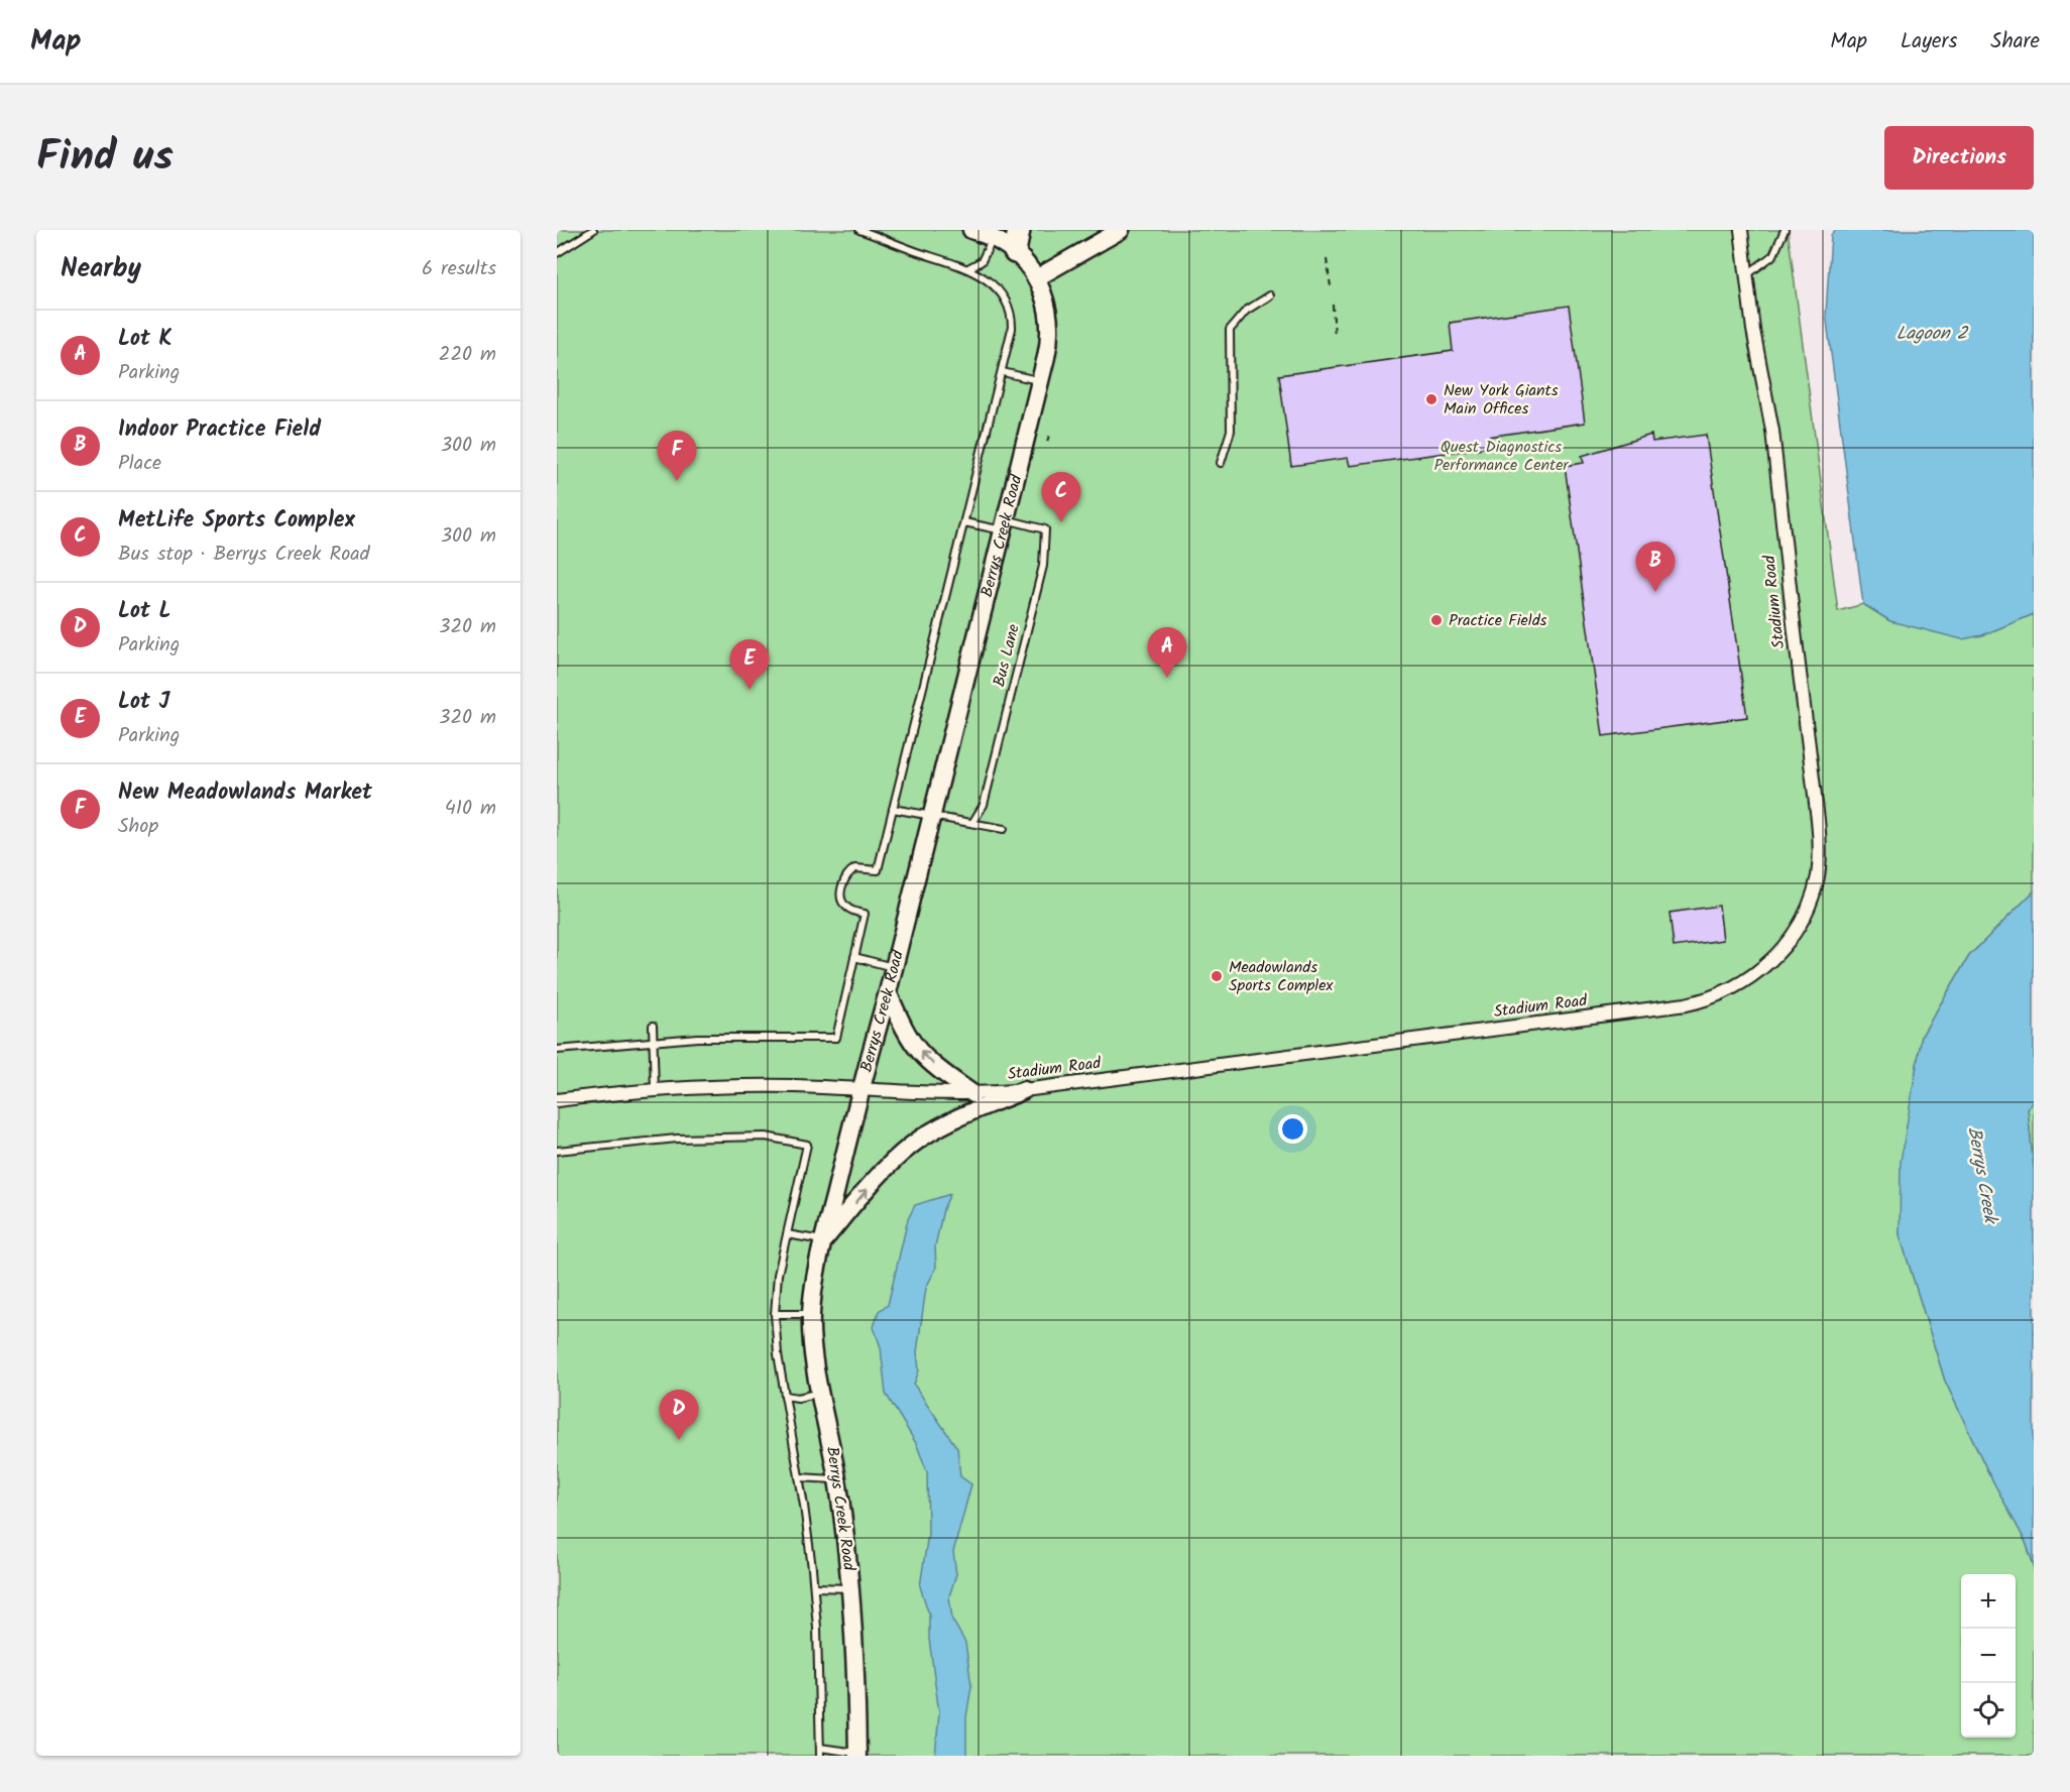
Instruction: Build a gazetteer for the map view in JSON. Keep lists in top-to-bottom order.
{
  "streets": {
    "street": ["Berrys Creek Road", "Stadium Road"],
    "lane": ["Bus Lane"]
  },
  "crossings": [
    ["Berrys Creek Road", "Stadium Road"],
    ["Berrys Creek Road", "Bus Lane"]
  ],
  "water": ["Lagoon 2", "Berrys Creek"],
  "parks": ["Quest Diagnostics Performance Center"],
  "places": ["New York Giants Main Offices", "Practice Fields", "Meadowlands Sports Complex"],
  "page": {
    "header": "Map",
    "nav": ["Map", "Layers", "Share"],
    "title": "Find us",
    "buttons": "Directions",
    "heading": ["Nearby", "6 results"],
    "list": [
      {
        "mark": "A",
        "name": "Lot K",
        "note": "Parking",
        "value": "220 m"
      },
      {
        "mark": "B",
        "name": "Indoor Practice Field",
        "note": "Place",
        "value": "300 m"
      },
      {
        "mark": "C",
        "name": "MetLife Sports Complex",
        "note": "Bus stop · Berrys Creek Road",
        "value": "300 m"
      },
      {
        "mark": "D",
        "name": "Lot L",
        "note": "Parking",
        "value": "320 m"
      },
      {
        "mark": "E",
        "name": "Lot J",
        "note": "Parking",
        "value": "320 m"
      },
      {
        "mark": "F",
        "name": "New Meadowlands Market",
        "note": "Shop",
        "value": "410 m"
      }
    ],
    "pins": [
      "F",
      "C",
      "B",
      "A",
      "E",
      "D"
    ],
    "map_buttons": ["+", "−"]
  }
}
